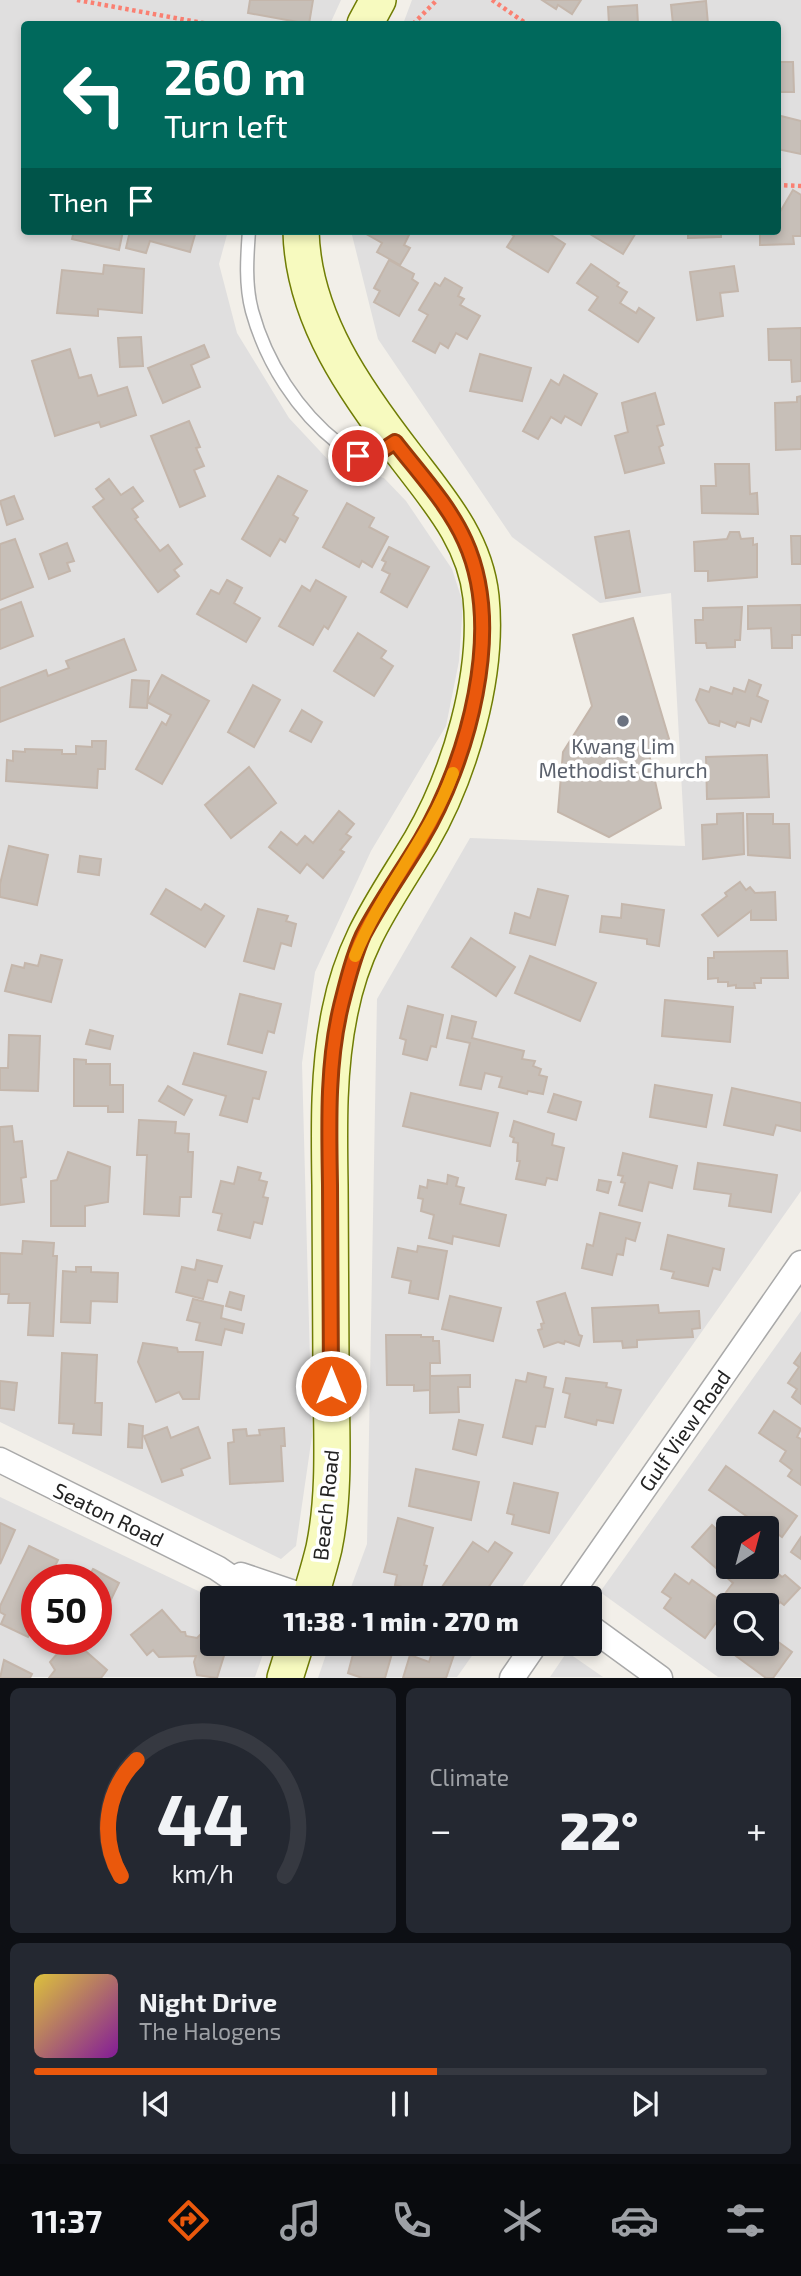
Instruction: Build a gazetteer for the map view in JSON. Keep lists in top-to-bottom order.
{
  "streets": {
    "main road": ["Beach Road"],
    "street": ["Gulf View Road", "Seaton Road"]
  },
  "places": ["Kwang Lim Methodist Church"],
  "north": "top right",
  "page": {
    "turn": ["260 m", "Turn left"],
    "then": "Then",
    "limit": "50",
    "trip": "11:38 · 1 min · 270 m",
    "tile": "Climate",
    "heat": ["−", "22°", "+"],
    "song": ["Night Drive", "The Halogens"],
    "tabs": "11:37",
    "gauge": ["44", "km/h"]
  }
}
